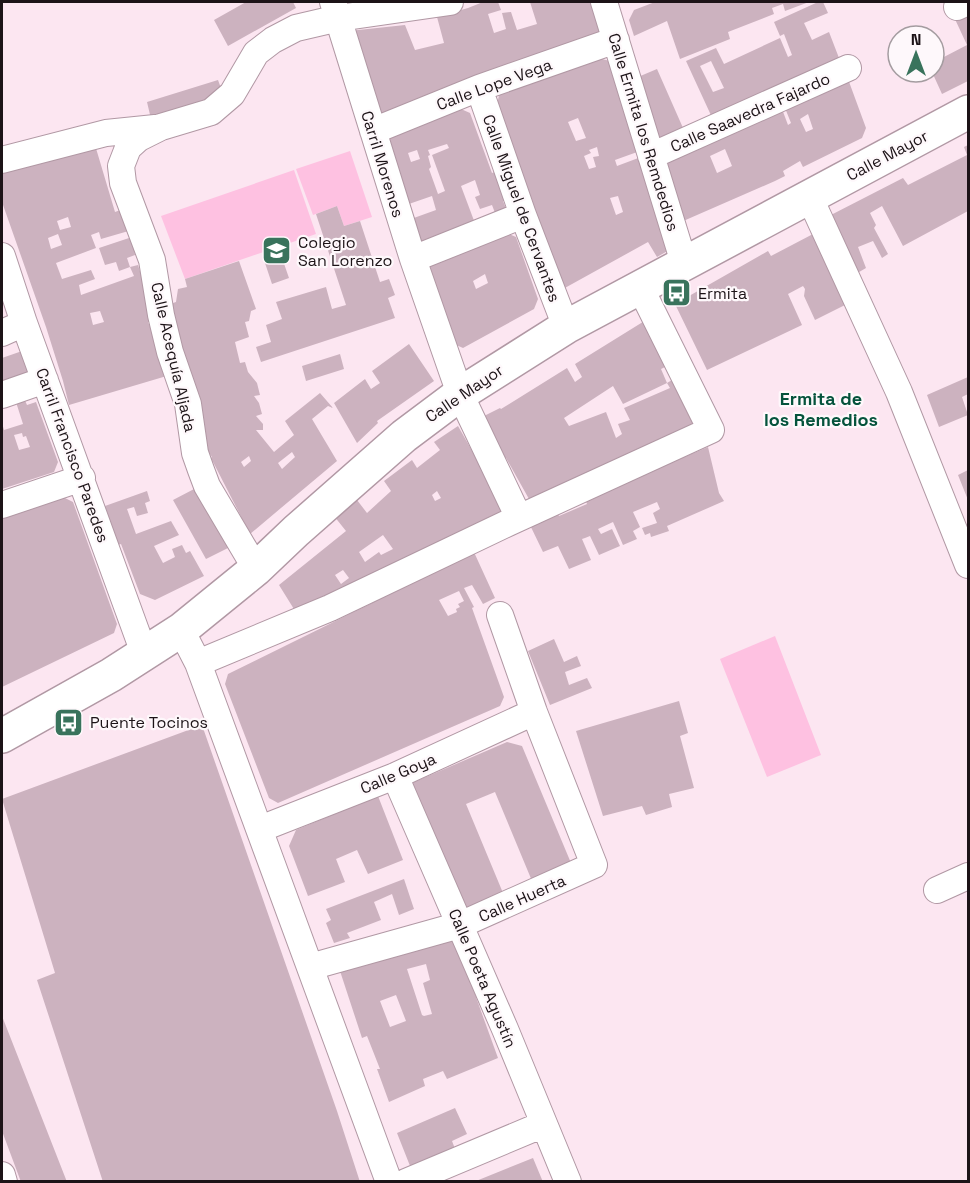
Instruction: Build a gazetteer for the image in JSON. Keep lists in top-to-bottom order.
{
  "streets": {
    "main road": ["Calle Mayor"],
    "street": [
      "Calle Lope Vega",
      "Calle Saavedra Fajardo",
      "Calle Ermita los Remdedios",
      "Carril Morenos",
      "Calle Miguel de Cervantes",
      "Calle Acequía Aljada",
      "Carril Francisco Paredes",
      "Calle Goya",
      "Calle Huerta",
      "Calle Poeta Agustín"
    ]
  },
  "crossings": [
    ["Calle Lope Vega", "Calle Ermita los Remdedios"],
    ["Calle Lope Vega", "Carril Morenos"],
    ["Calle Lope Vega", "Calle Miguel de Cervantes"],
    ["Calle Saavedra Fajardo", "Calle Ermita los Remdedios"],
    ["Calle Ermita los Remdedios", "Calle Mayor"],
    ["Calle Mayor", "Carril Morenos"],
    ["Calle Mayor", "Calle Miguel de Cervantes"],
    ["Calle Mayor", "Calle Acequía Aljada"],
    ["Calle Mayor", "Carril Francisco Paredes"],
    ["Carril Morenos", "Calle Acequía Aljada"],
    ["Calle Goya", "Calle Huerta"],
    ["Calle Goya", "Calle Poeta Agustín"],
    ["Calle Huerta", "Calle Poeta Agustín"]
  ],
  "districts": ["Ermita de los Remedios"],
  "places": {
    "school or university": ["Colegio San Lorenzo"],
    "bus stop": ["Ermita", "Puente Tocinos"]
  },
  "north": "top"
}
